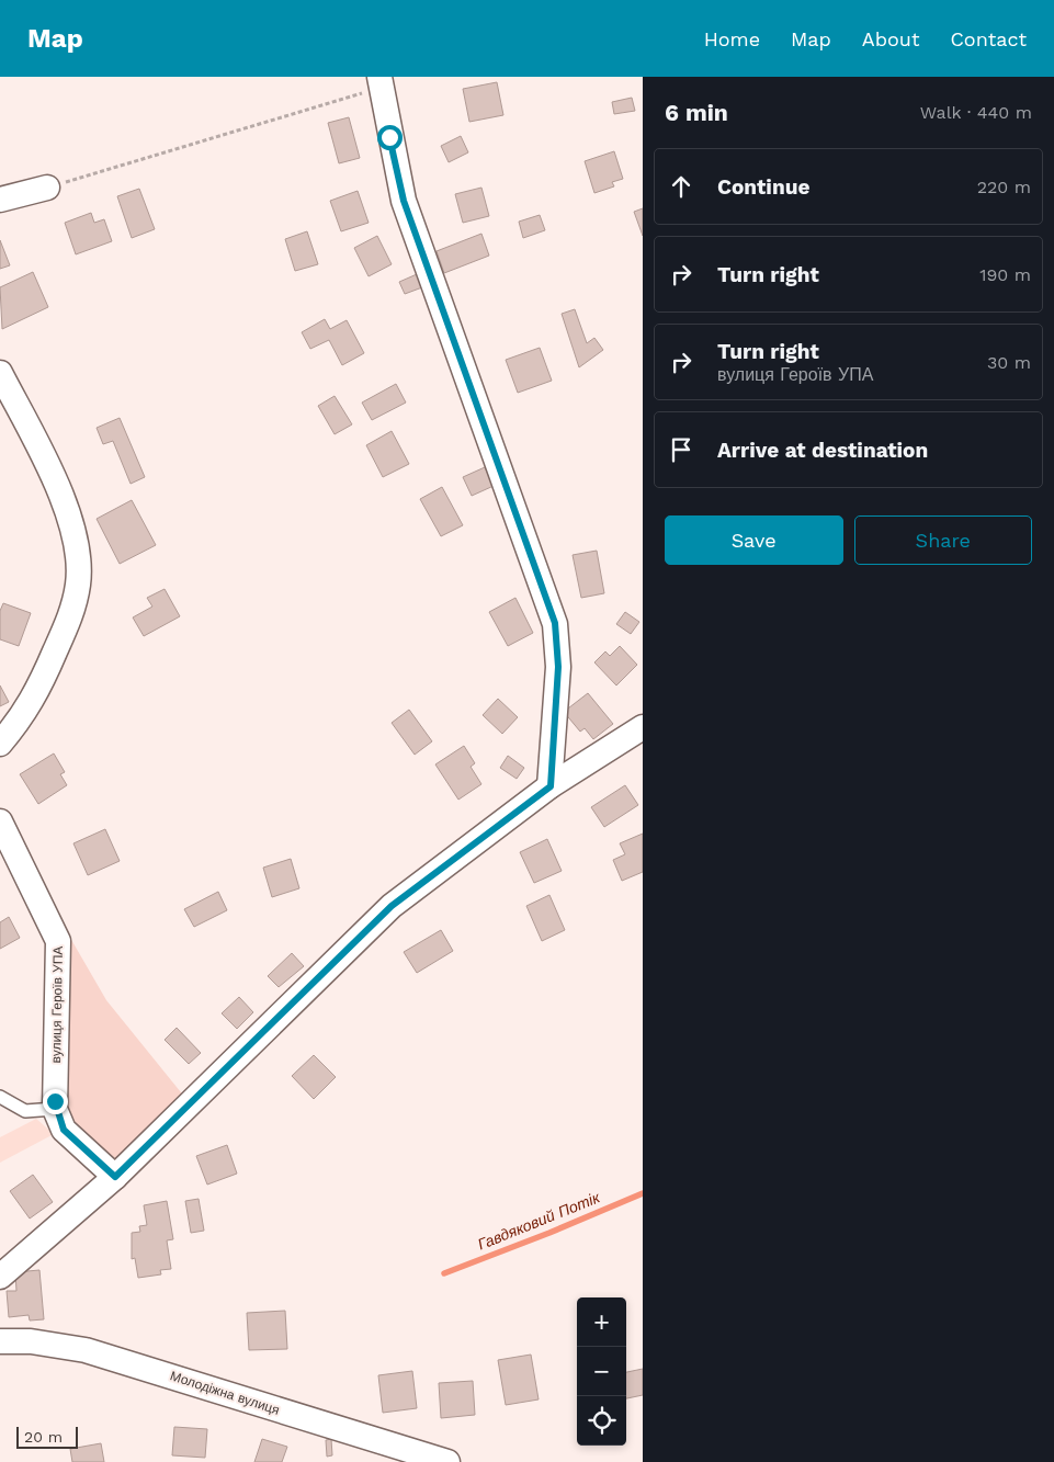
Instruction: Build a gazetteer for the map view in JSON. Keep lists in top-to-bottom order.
{
  "streets": {
    "street": ["вулиця Героїв УПА", "Молодіжна вулиця"]
  },
  "water": ["Гавдяковий Потік"],
  "scale_bar": "20 m",
  "page": {
    "header": "Map",
    "nav": [
      "Home",
      "Map",
      "About",
      "Contact"
    ],
    "heading": ["6 min", "Walk · 440 m"],
    "list": [
      ["Continue", "220 m"],
      ["Turn right", "190 m"],
      ["Turn right", "вулиця Героїв УПА", "30 m"],
      "Arrive at destination"
    ],
    "buttons": ["Save", "Share"],
    "map_buttons": ["+", "−"],
    "scale": "20 m"
  }
}
